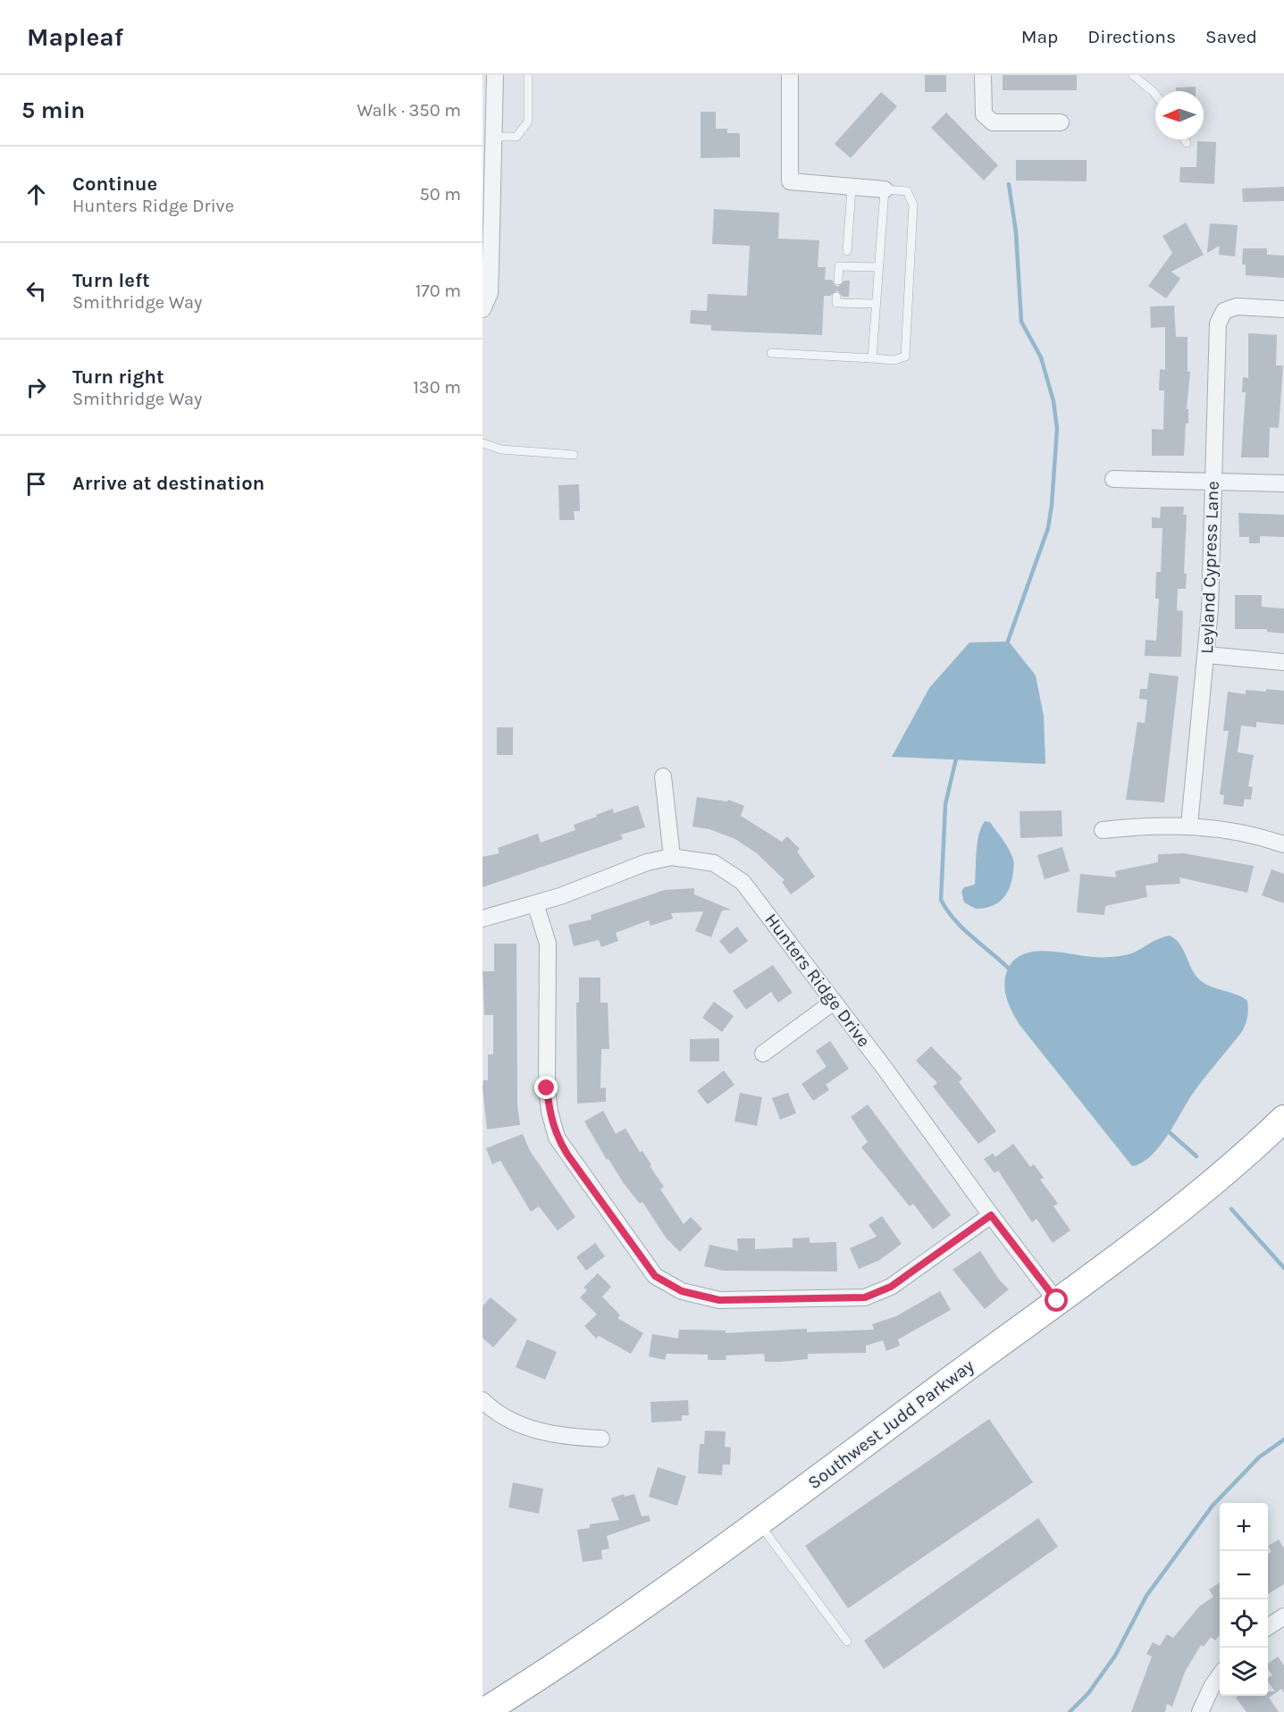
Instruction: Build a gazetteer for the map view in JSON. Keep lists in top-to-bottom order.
{
  "streets": {
    "highway": ["Southwest Judd Parkway"],
    "street": ["Leyland Cypress Lane", "Hunters Ridge Drive"]
  },
  "crossings": [
    ["Hunters Ridge Drive", "Southwest Judd Parkway"]
  ],
  "north": "left",
  "page": {
    "header": "Mapleaf",
    "nav": ["Map", "Directions", "Saved"],
    "heading": ["5 min", "Walk · 350 m"],
    "list": [
      ["Continue", "Hunters Ridge Drive", "50 m"],
      ["Turn left", "Smithridge Way", "170 m"],
      ["Turn right", "Smithridge Way", "130 m"],
      "Arrive at destination"
    ],
    "map_buttons": ["+", "−"]
  }
}
